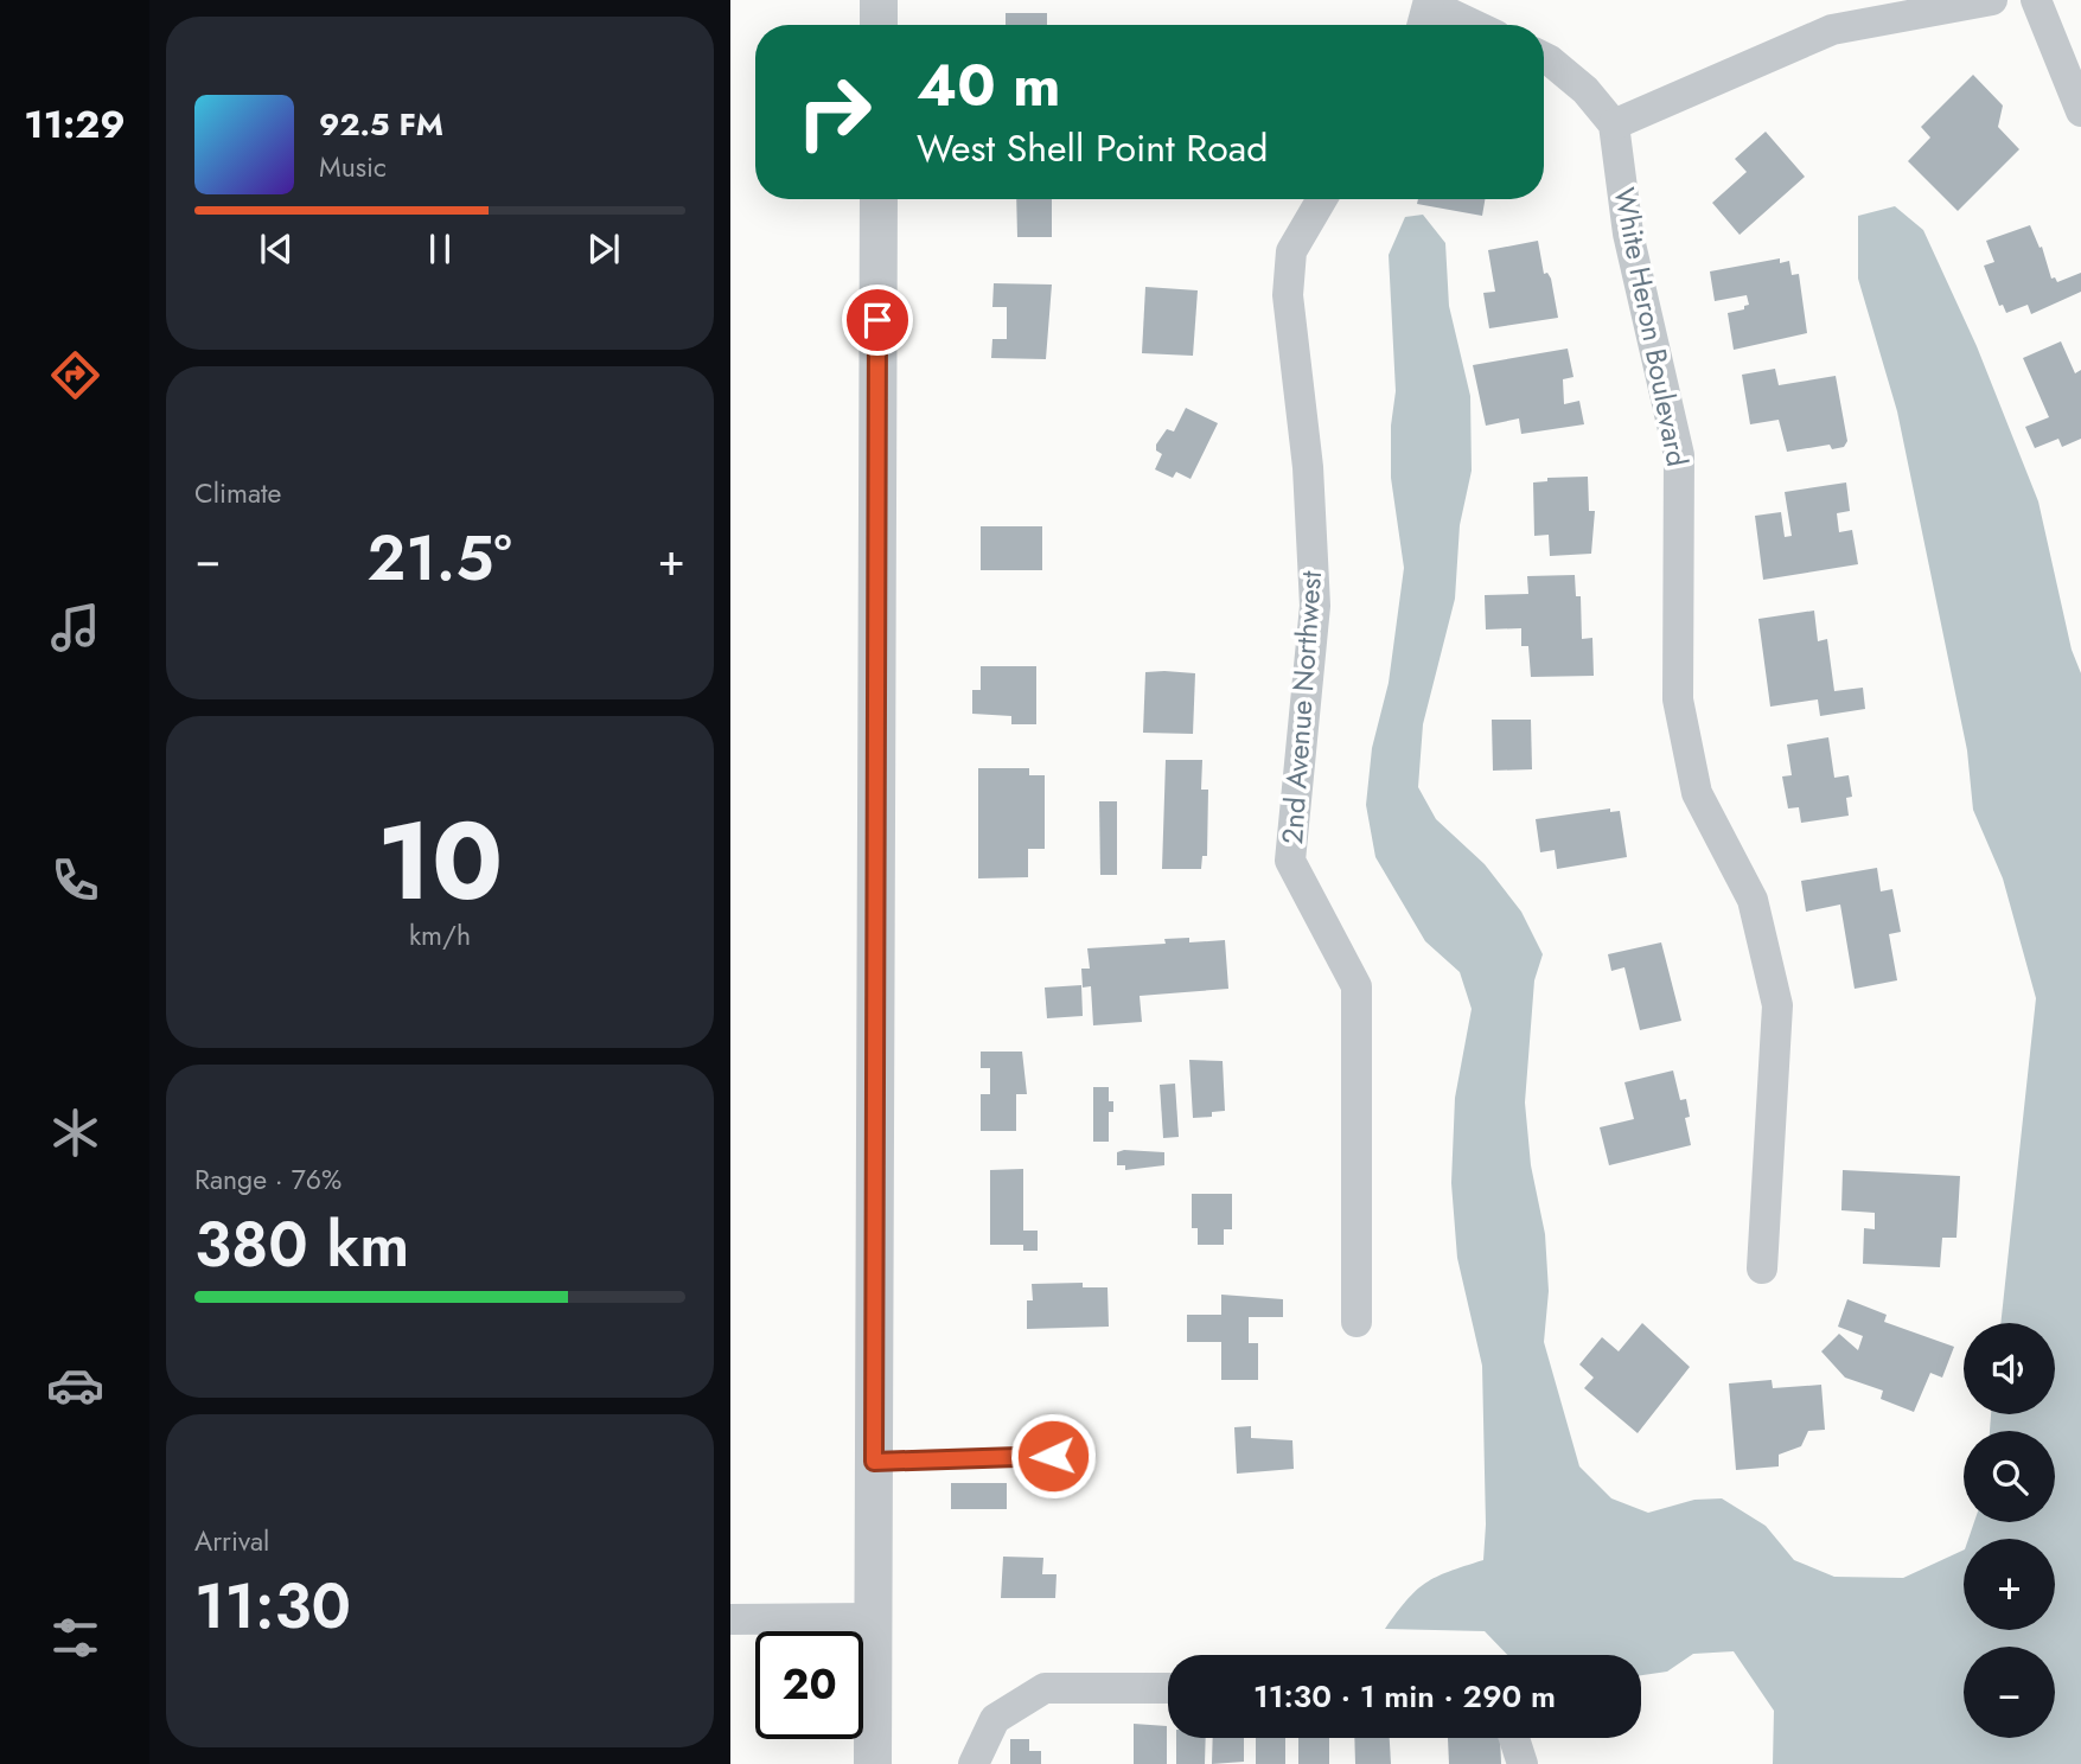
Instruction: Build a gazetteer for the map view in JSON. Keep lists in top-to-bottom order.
{
  "streets": {
    "street": ["White Heron Boulevard", "2nd Avenue Northwest"]
  },
  "page": {
    "tabs": "11:29",
    "turn": ["40 m", "West Shell Point Road"],
    "song": ["92.5 FM", "Music"],
    "tile": [
      "Climate",
      ["10", "km/h"],
      ["Range · 76%", "380 km"],
      ["Arrival", "11:30"]
    ],
    "heat": ["−", "21.5°", "+"],
    "map_buttons": ["+", "−"],
    "limit": "20",
    "trip": "11:30 · 1 min · 290 m"
  }
}
